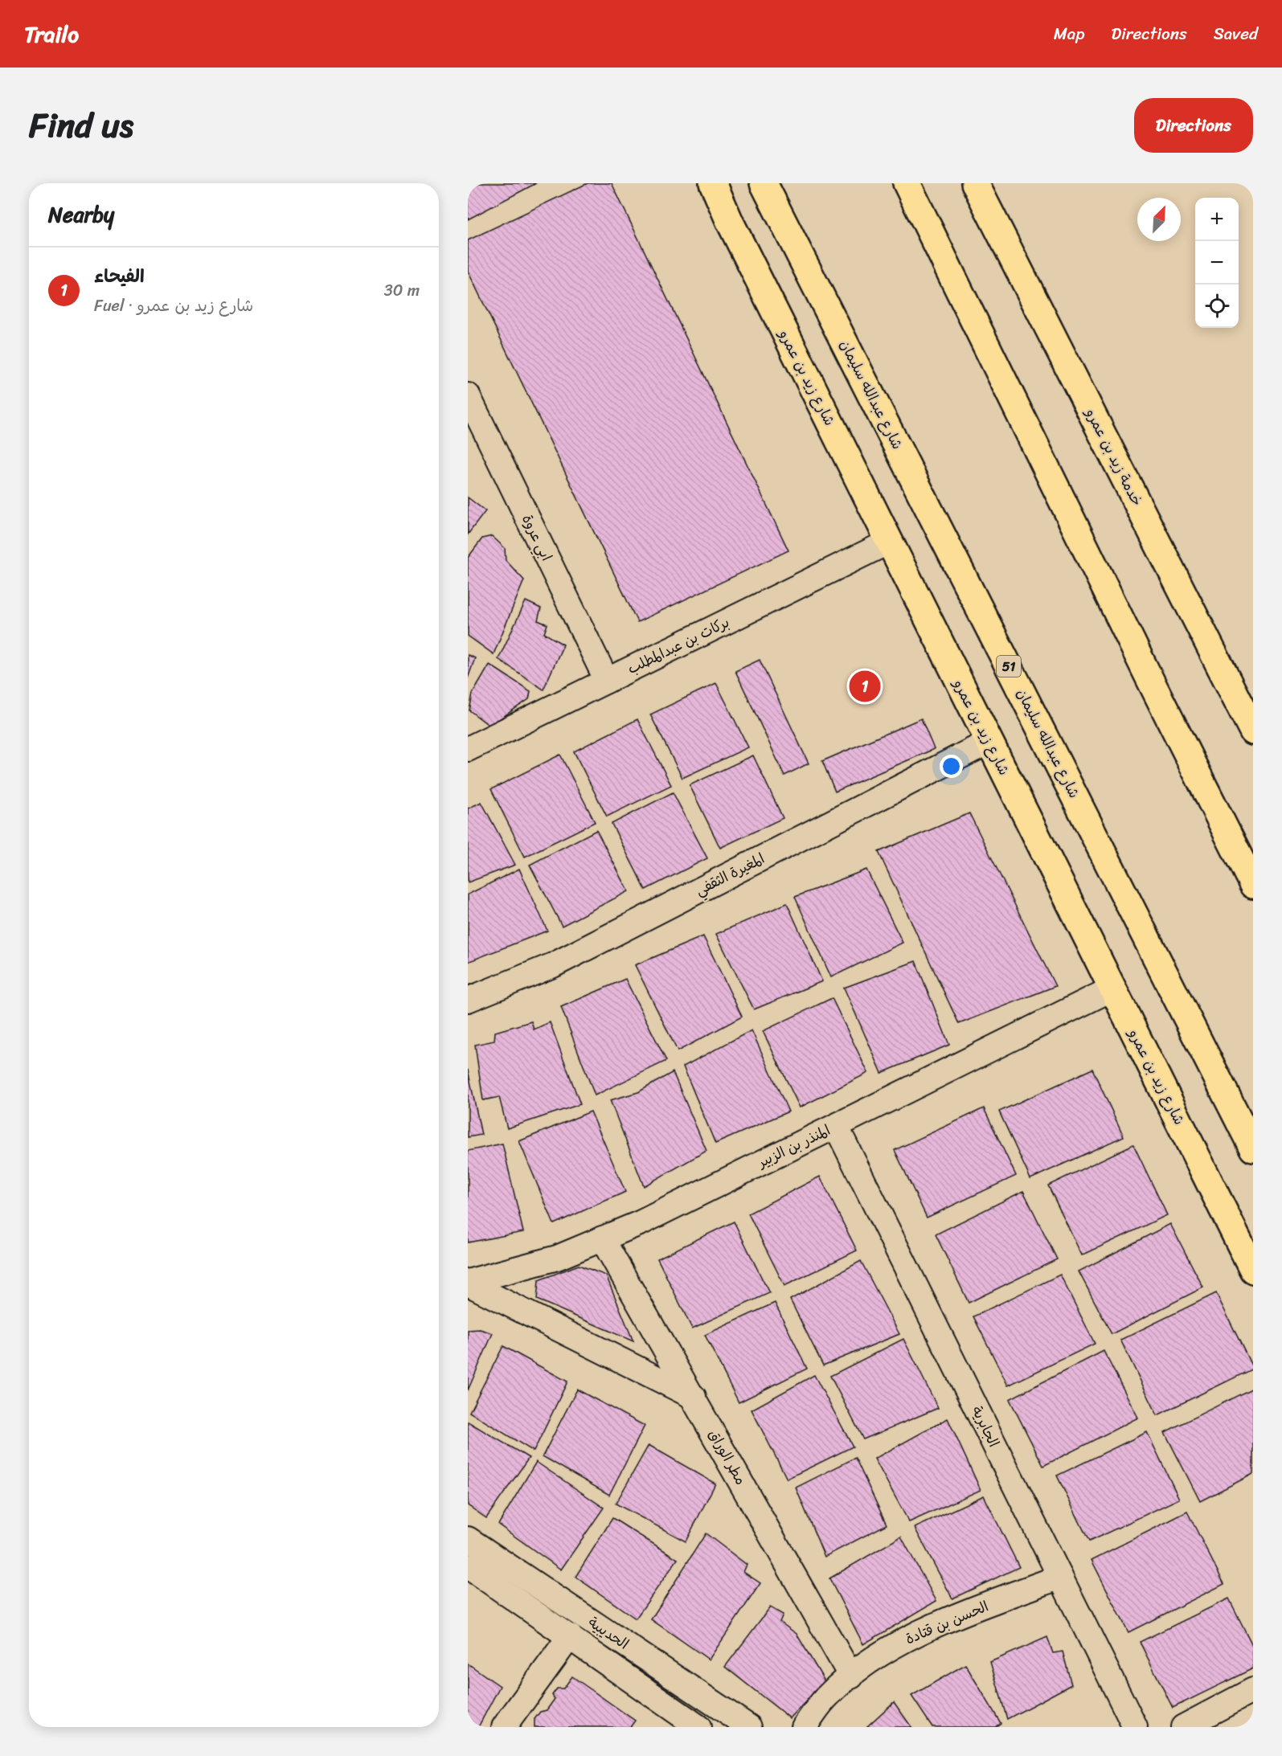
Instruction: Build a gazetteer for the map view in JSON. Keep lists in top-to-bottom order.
{
  "streets": {
    "main road": [
      "شارع زيد بن عمرو",
      "شارع عبدالله سليمان",
      "خدمة زيد بن عمرو",
      "51"
    ],
    "street": [
      "ابي عروة",
      "بركات بن عبدالمطلب",
      "المغيرة الثقفي",
      "المنذر بن الزبير",
      "الجابرية",
      "مطر الوراق",
      "الحسن بن قتادة",
      "الحديبية"
    ]
  },
  "crossings": [
    ["شارع زيد بن عمرو", "بركات بن عبدالمطلب"],
    ["شارع زيد بن عمرو", "المغيرة الثقفي"],
    ["شارع زيد بن عمرو", "المنذر بن الزبير"],
    ["ابي عروة", "بركات بن عبدالمطلب"],
    ["المنذر بن الزبير", "الجابرية"],
    ["المنذر بن الزبير", "مطر الوراق"],
    ["الجابرية", "الحسن بن قتادة"],
    ["مطر الوراق", "الحسن بن قتادة"]
  ],
  "north": "top right",
  "page": {
    "header": "Trailo",
    "nav": ["Map", "Directions", "Saved"],
    "title": "Find us",
    "buttons": "Directions",
    "heading": "Nearby",
    "map_buttons": ["+", "−"],
    "list": [
      {
        "mark": "1",
        "name": "الفيحاء",
        "note": "Fuel · شارع زيد بن عمرو",
        "value": "30 m"
      }
    ],
    "pins": "1"
  }
}
